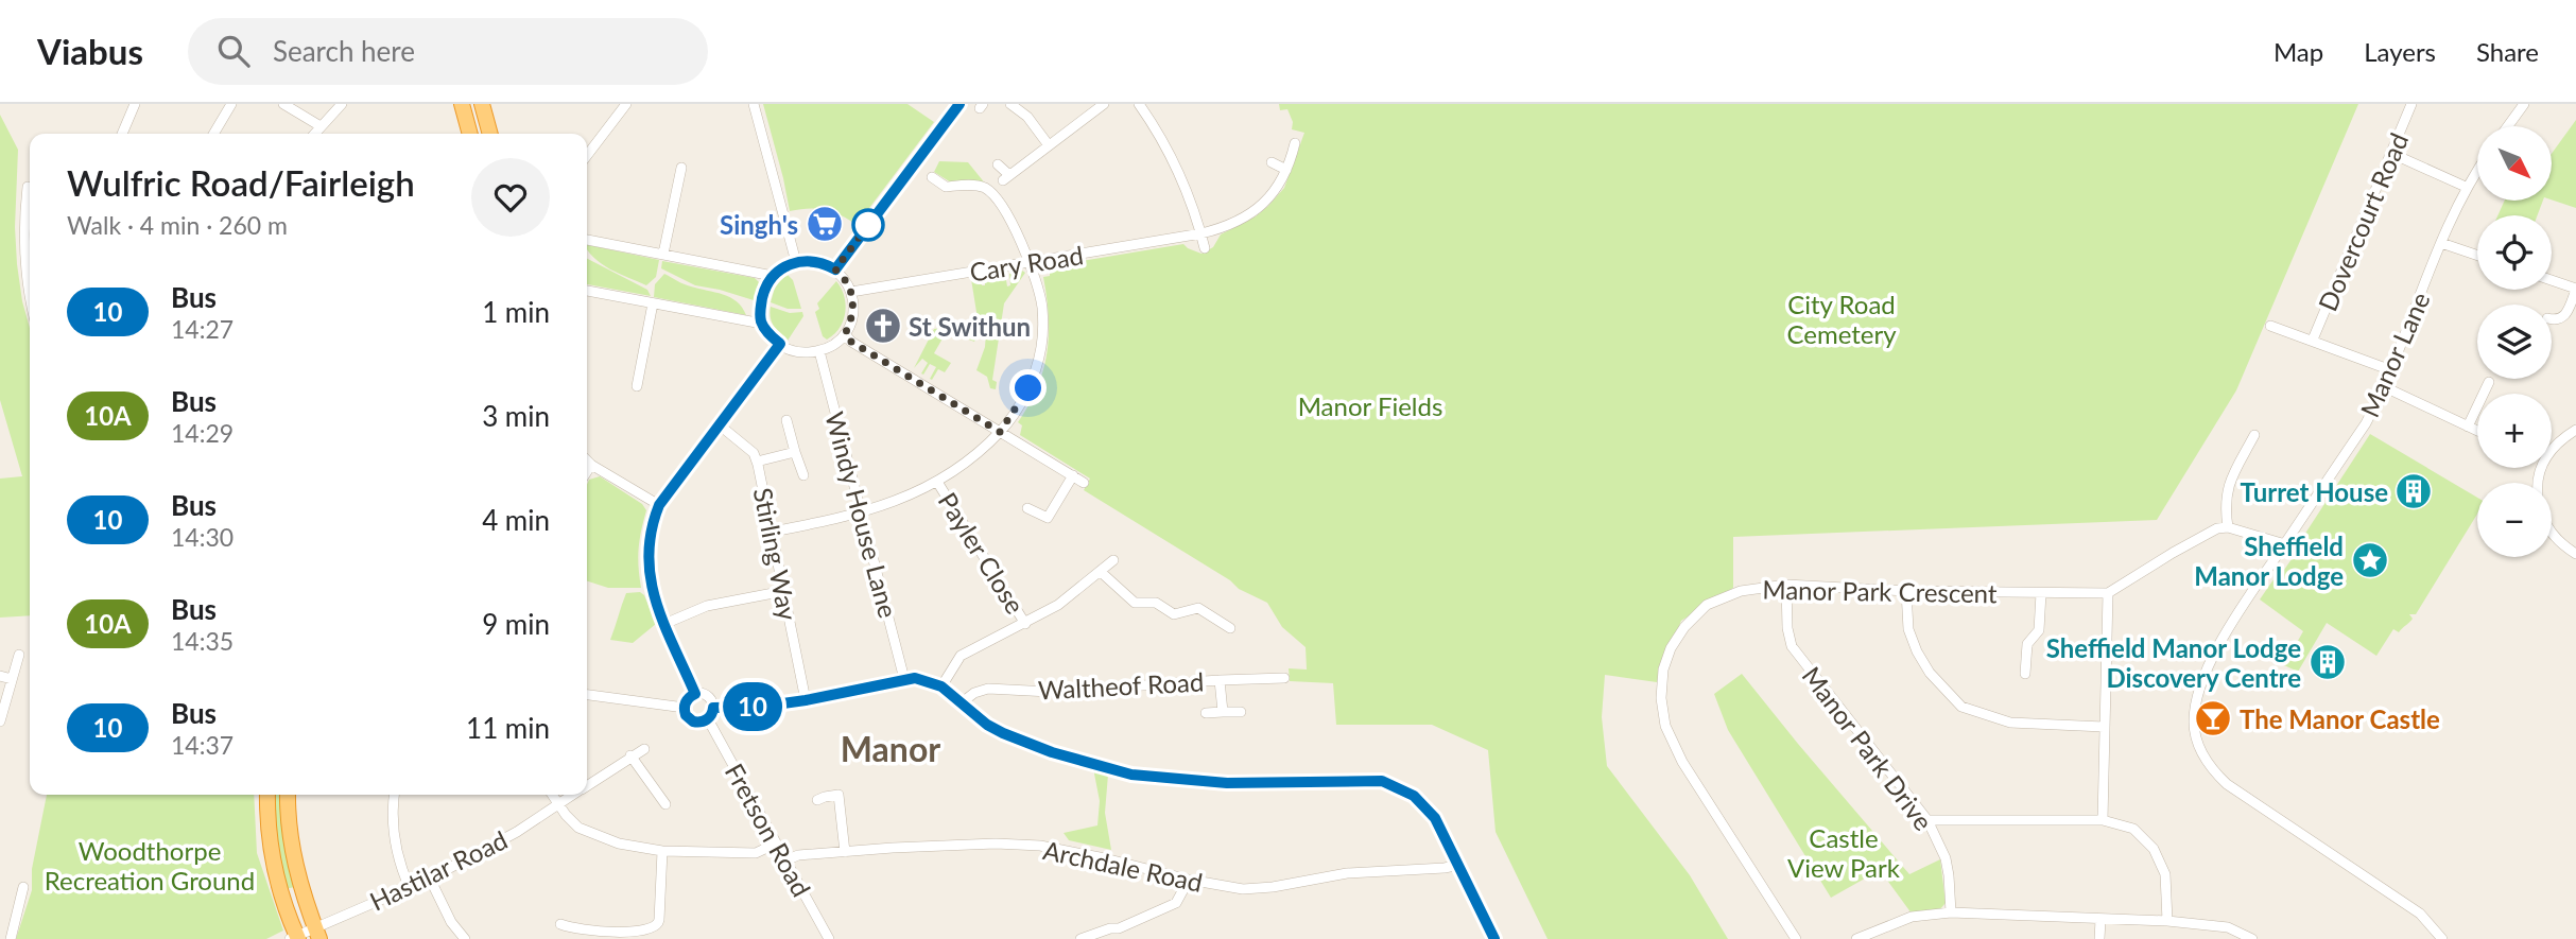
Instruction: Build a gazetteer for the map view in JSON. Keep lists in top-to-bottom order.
{
  "streets": {
    "street": [
      "Dovercourt Road",
      "Cary Road",
      "Manor Lane",
      "Windy House Lane",
      "Payler Close",
      "Stirling Way",
      "Manor Park Crescent",
      "Waltheof Road",
      "Manor Park Drive",
      "Fretson Road",
      "Archdale Road",
      "Hastilar Road"
    ]
  },
  "crossings": [
    ["Cary Road", "Windy House Lane"],
    ["Manor Park Crescent", "Manor Park Drive"],
    ["Fretson Road", "Archdale Road"]
  ],
  "districts": ["Manor"],
  "parks": [
    "City Road Cemetery",
    "Manor Fields",
    "Castle View Park",
    "Woodthorpe Recreation Ground"
  ],
  "places": {
    "supermarket": ["Singh's"],
    "church": ["St Swithun"],
    "building": ["Turret House", "Sheffield Manor Lodge Discovery Centre"],
    "place": ["Sheffield Manor Lodge"],
    "bar": ["The Manor Castle"]
  },
  "lines": ["bus line 10"],
  "north": "bottom right",
  "page": {
    "header": "Viabus",
    "search": "Search here",
    "nav": ["Map", "Layers", "Share"],
    "on_map": "10",
    "map_buttons": ["+", "−"],
    "heading": ["Wulfric Road/Fairleigh", "Walk · 4 min · 260 m"],
    "list": [
      {
        "mark": "10",
        "name": "Bus",
        "note": "14:27",
        "value": "1 min"
      },
      {
        "mark": "10A",
        "name": "Bus",
        "note": "14:29",
        "value": "3 min"
      },
      {
        "mark": "10",
        "name": "Bus",
        "note": "14:30",
        "value": "4 min"
      },
      {
        "mark": "10A",
        "name": "Bus",
        "note": "14:35",
        "value": "9 min"
      },
      {
        "mark": "10",
        "name": "Bus",
        "note": "14:37",
        "value": "11 min"
      }
    ]
  }
}
